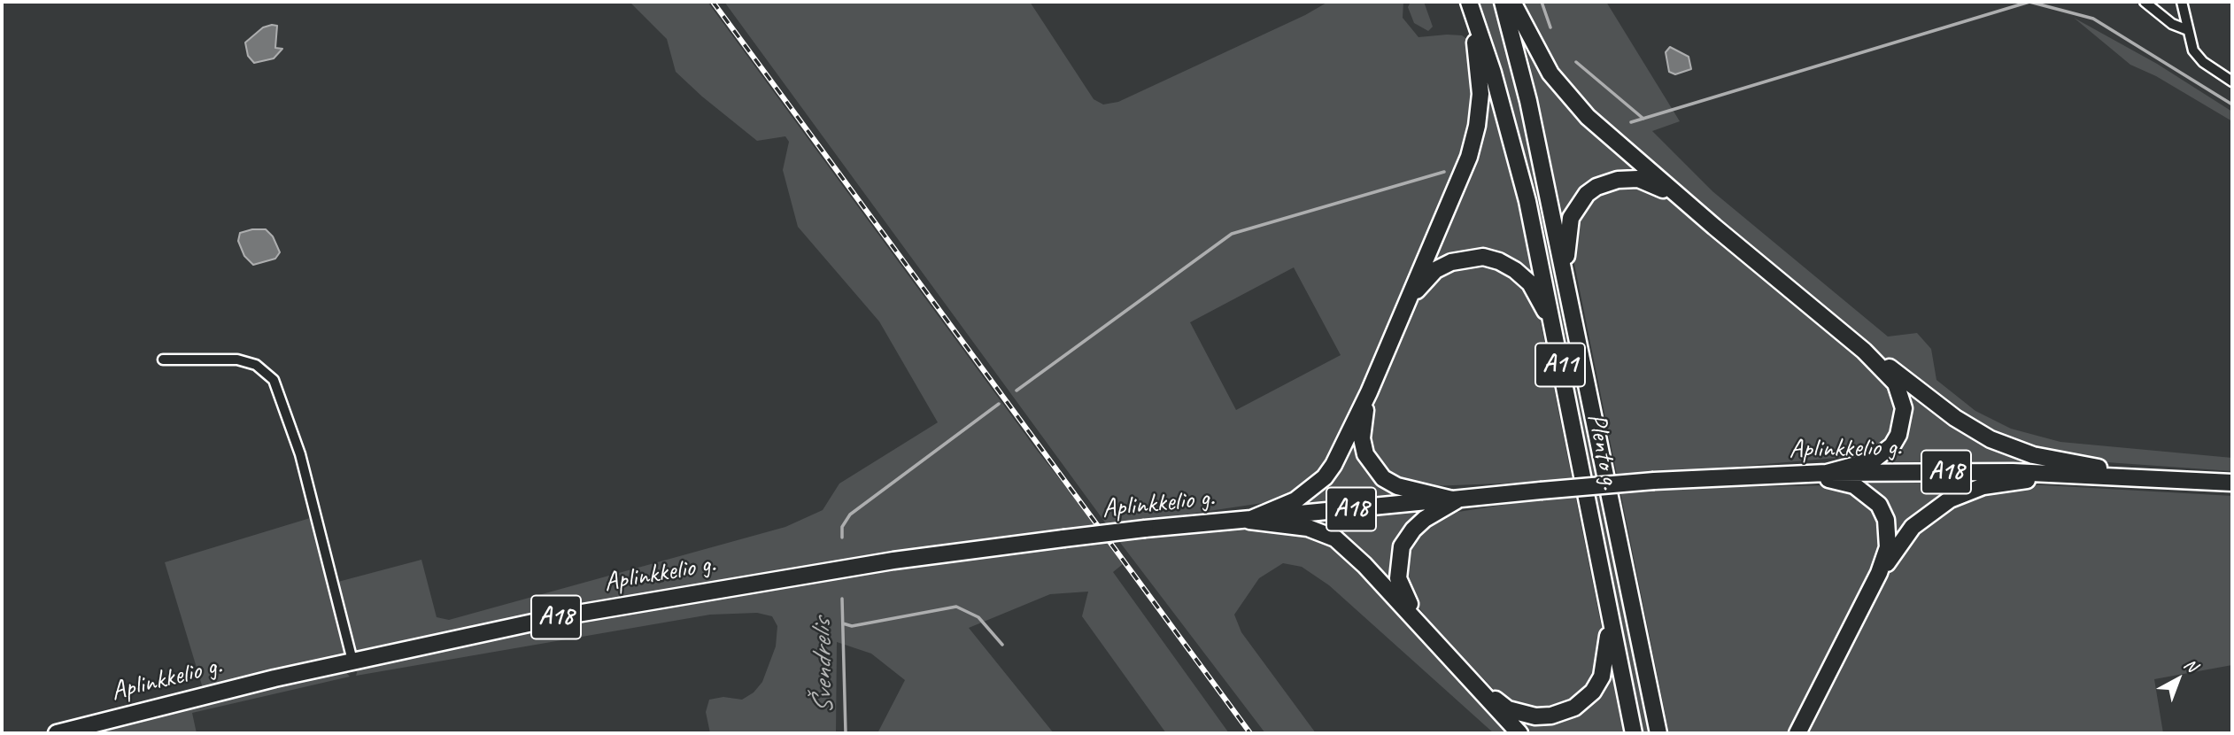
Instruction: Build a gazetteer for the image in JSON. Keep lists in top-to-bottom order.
{
  "streets": {
    "highway": [
      "A11",
      "Aplinkkelio g.",
      "Plento g.",
      "A18"
    ]
  },
  "water": ["Švendrelis"],
  "north": "top right"
}
